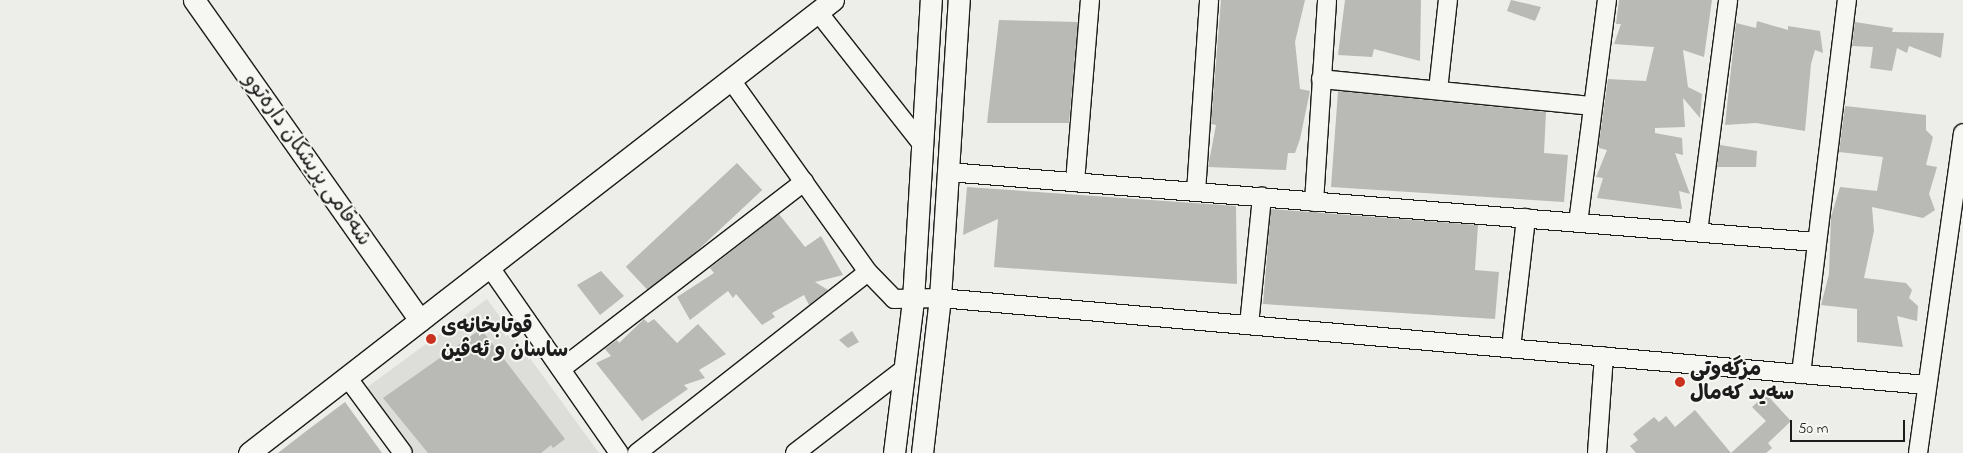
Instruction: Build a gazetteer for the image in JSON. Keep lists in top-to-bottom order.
{
  "streets": {
    "street": ["شەقامی پزیشکان دارەتوو"]
  },
  "places": ["قوتابخانەی ساسان و ئەڤین", "مزگەوتی سەید کەمال"],
  "scale_bar": "50 m"
}
